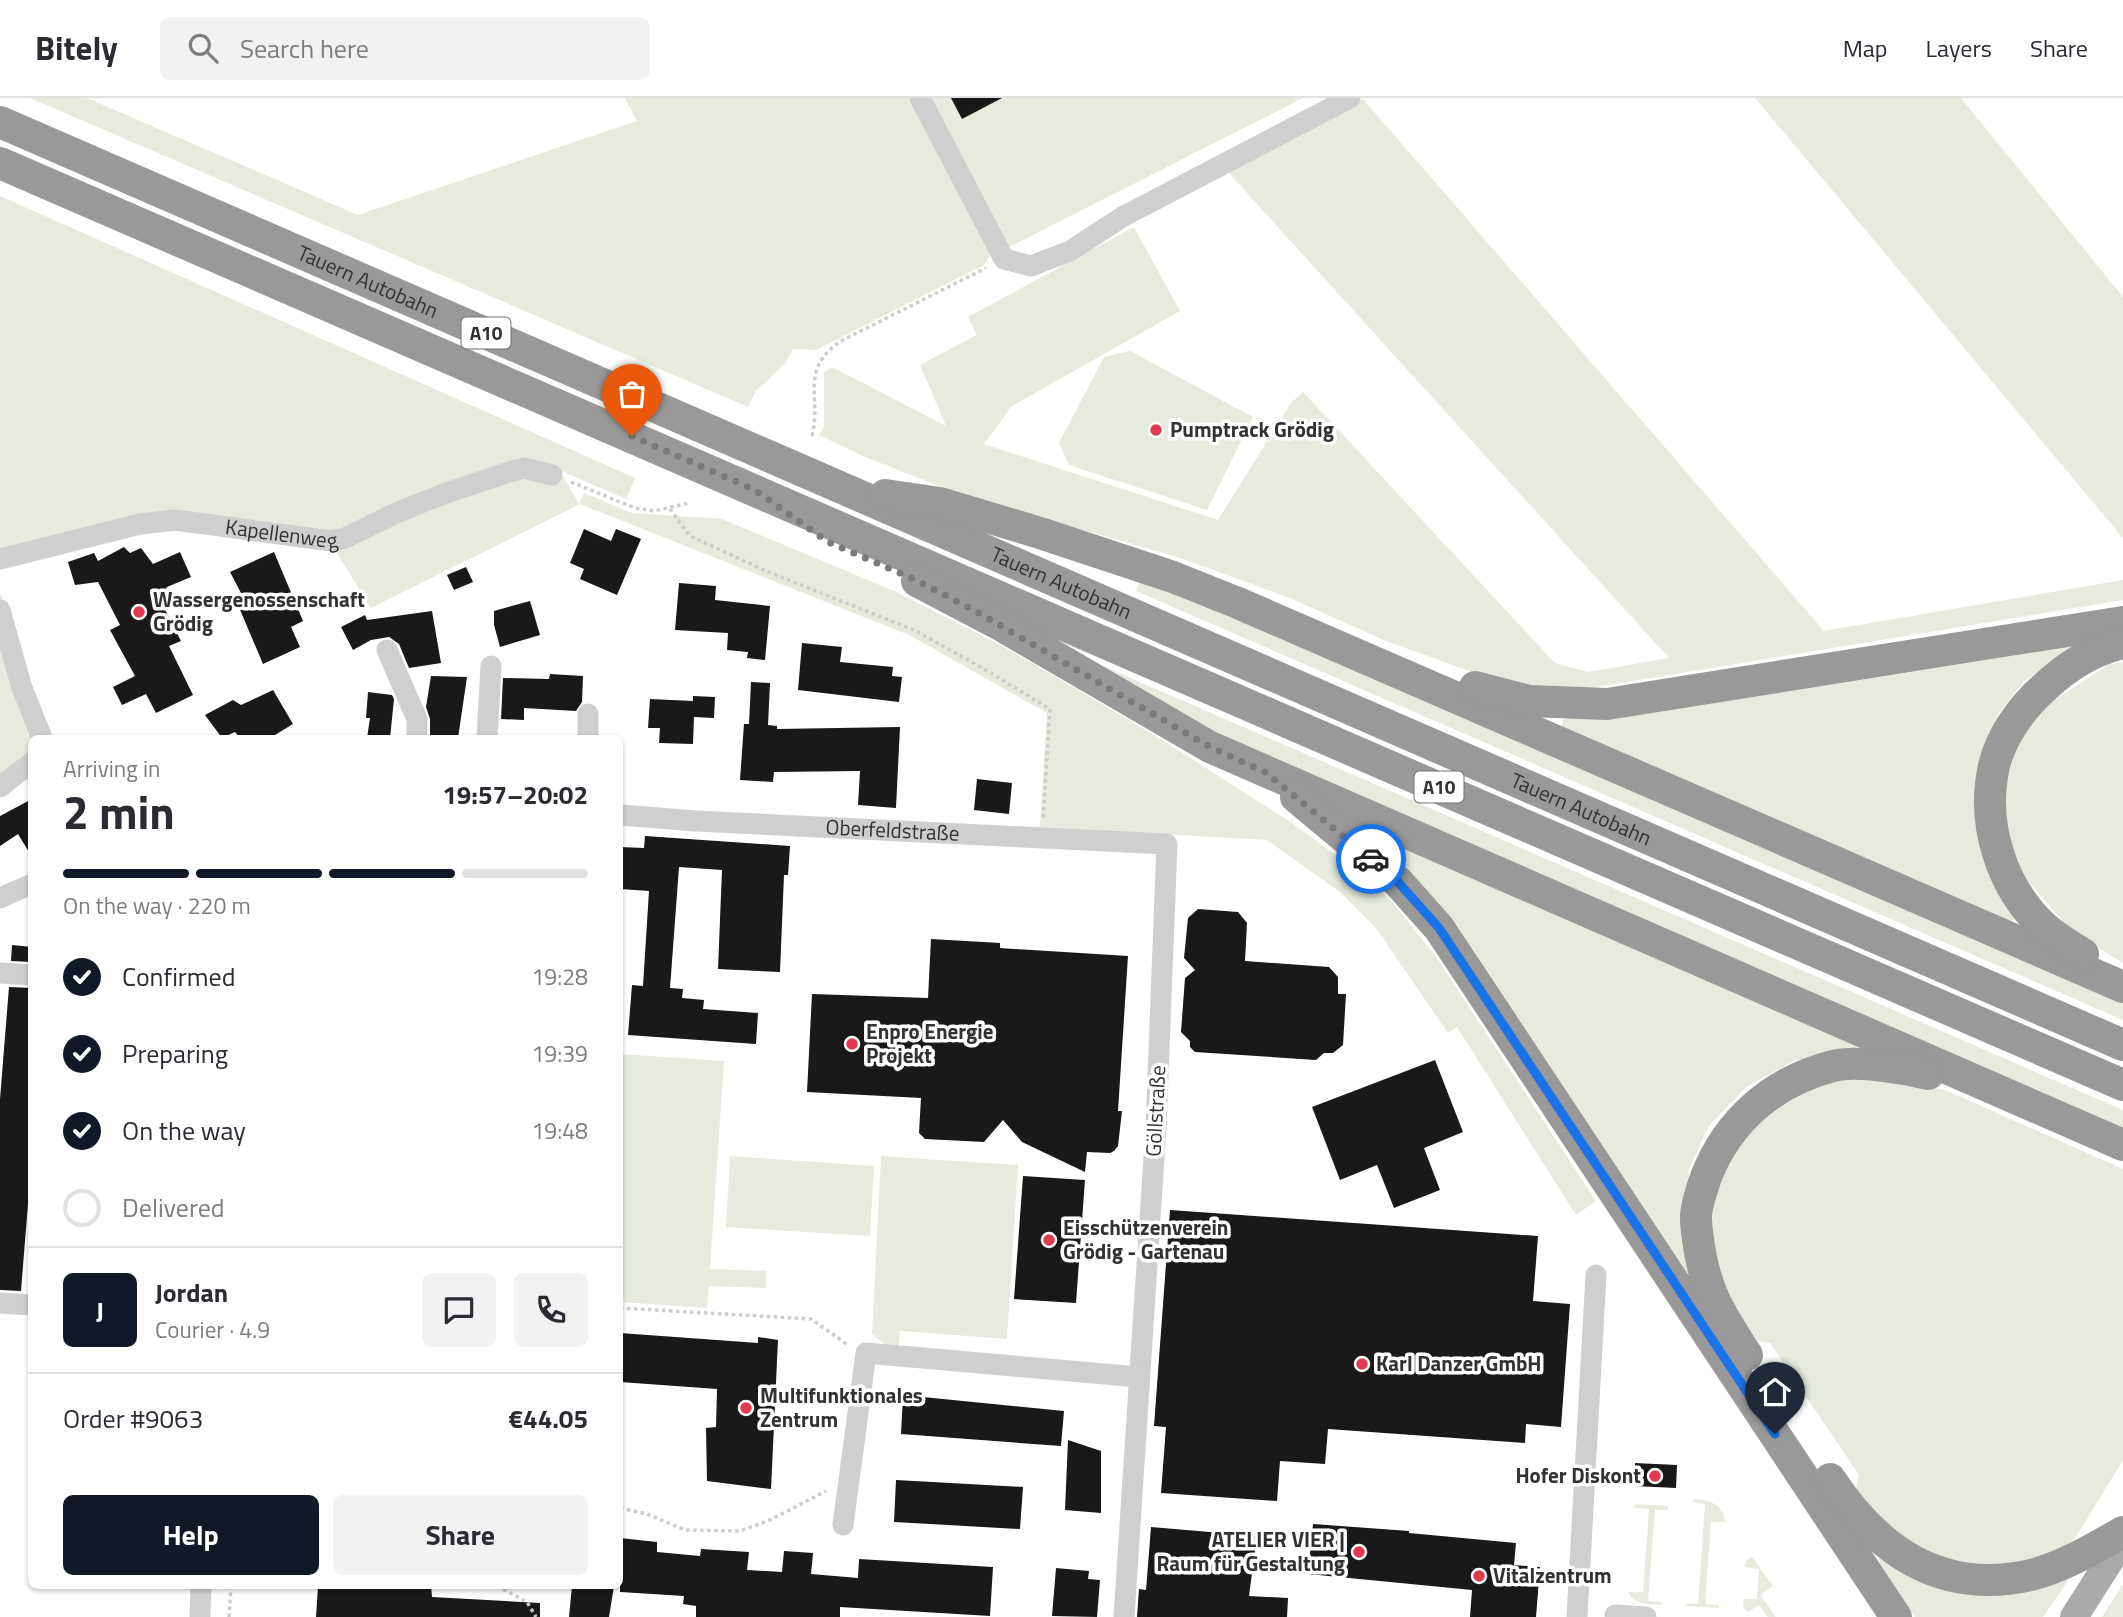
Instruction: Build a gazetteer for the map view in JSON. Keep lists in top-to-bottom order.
{
  "streets": {
    "highway": ["Tauern Autobahn", "A10"],
    "street": ["Kapellenweg", "Oberfeldstraße", "Göllstraße"]
  },
  "crossings": [
    ["Oberfeldstraße", "Göllstraße"]
  ],
  "places": [
    "Pumptrack Grödig",
    "Wassergenossenschaft Grödig",
    "Enpro Energie Projekt",
    "Eisschützenverein Grödig - Gartenau",
    "Karl Danzer GmbH",
    "Multifunktionales Zentrum",
    "Hofer Diskont",
    "ATELIER VIER | Raum für Gestaltung",
    "Vitalzentrum"
  ],
  "page": {
    "header": "Bitely",
    "search": "Search here",
    "nav": ["Map", "Layers", "Share"],
    "heading": ["2 min", "Arriving in", "19:57–20:02"],
    "panel": [
      "Jordan",
      "Courier · 4.9",
      "Order #9063",
      "€44.05"
    ],
    "bar": "On the way · 220 m",
    "list": [
      ["Confirmed", "19:28"],
      ["Preparing", "19:39"],
      ["On the way", "19:48"],
      "Delivered"
    ],
    "round": "J",
    "buttons": ["Help", "Share"]
  }
}
